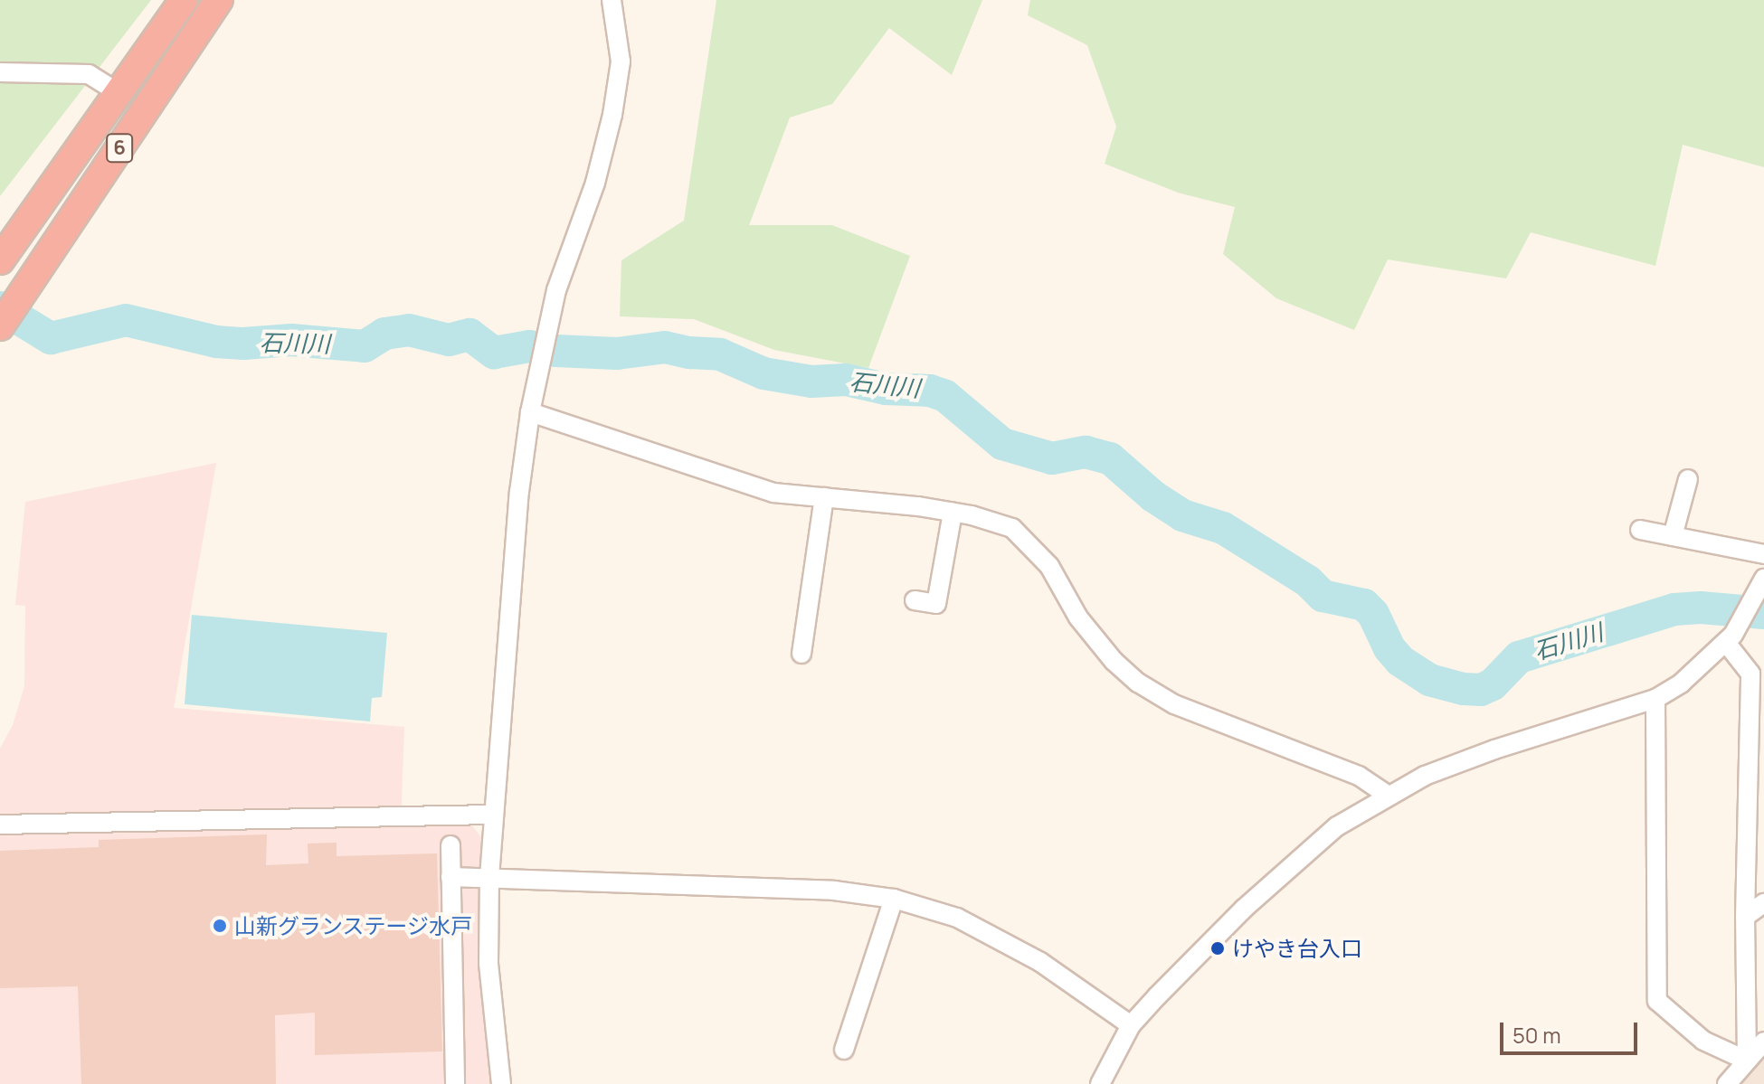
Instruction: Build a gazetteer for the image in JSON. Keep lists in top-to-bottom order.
{
  "streets": {
    "highway": ["6"]
  },
  "water": ["石川川"],
  "places": ["山新グランステージ水戸", "けやき台入口"],
  "scale_bar": "50 m"
}
